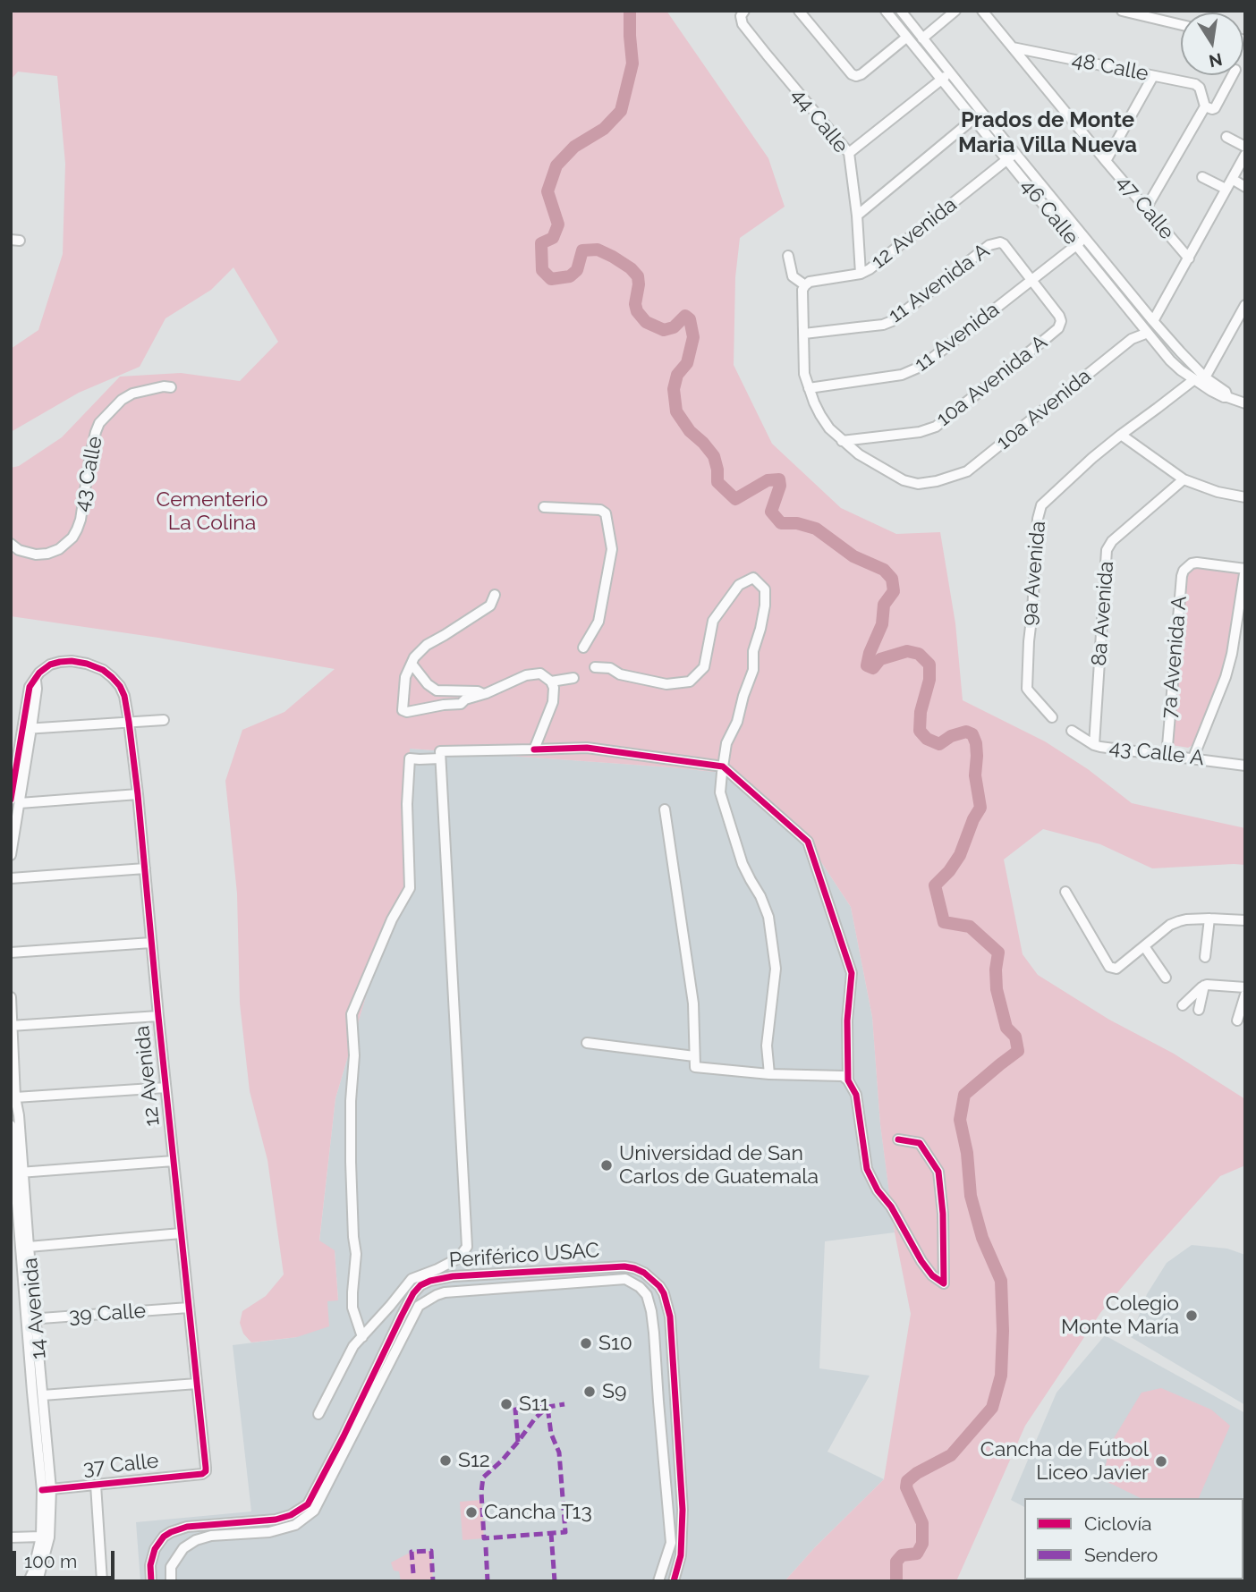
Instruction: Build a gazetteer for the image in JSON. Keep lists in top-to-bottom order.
{
  "streets": {
    "street": [
      "48 Calle",
      "44 Calle",
      "47 Calle",
      "46 Calle",
      "12 Avenida",
      "11 Avenida A",
      "11 Avenida",
      "10a Avenida A",
      "10a Avenida",
      "43 Calle",
      "9a Avenida",
      "8a Avenida",
      "7a Avenida A",
      "43 Calle A",
      "Periférico USAC",
      "14 Avenida",
      "39 Calle",
      "37 Calle"
    ]
  },
  "crossings": [
    ["48 Calle", "47 Calle"],
    ["44 Calle", "12 Avenida"],
    ["46 Calle", "12 Avenida"],
    ["46 Calle", "11 Avenida"],
    ["46 Calle", "10a Avenida"],
    ["46 Calle", "9a Avenida"],
    ["12 Avenida", "39 Calle"],
    ["12 Avenida", "37 Calle"],
    ["11 Avenida A", "11 Avenida"],
    ["11 Avenida A", "10a Avenida A"],
    ["11 Avenida", "10a Avenida A"],
    ["10a Avenida A", "10a Avenida"],
    ["8a Avenida", "43 Calle A"],
    ["7a Avenida A", "43 Calle A"],
    ["14 Avenida", "39 Calle"],
    ["14 Avenida", "37 Calle"]
  ],
  "districts": ["Prados de Monte Maria Villa Nueva"],
  "parks": ["Cementerio La Colina"],
  "places": [
    "Universidad de San Carlos de Guatemala",
    "Colegio Monte María",
    "S10",
    "S9",
    "S11",
    "S12",
    "Cancha de Fútbol Liceo Javier",
    "Cancha T13"
  ],
  "legend": ["Ciclovía", "Sendero"],
  "scale_bar": "100 m",
  "north": "bottom"
}
